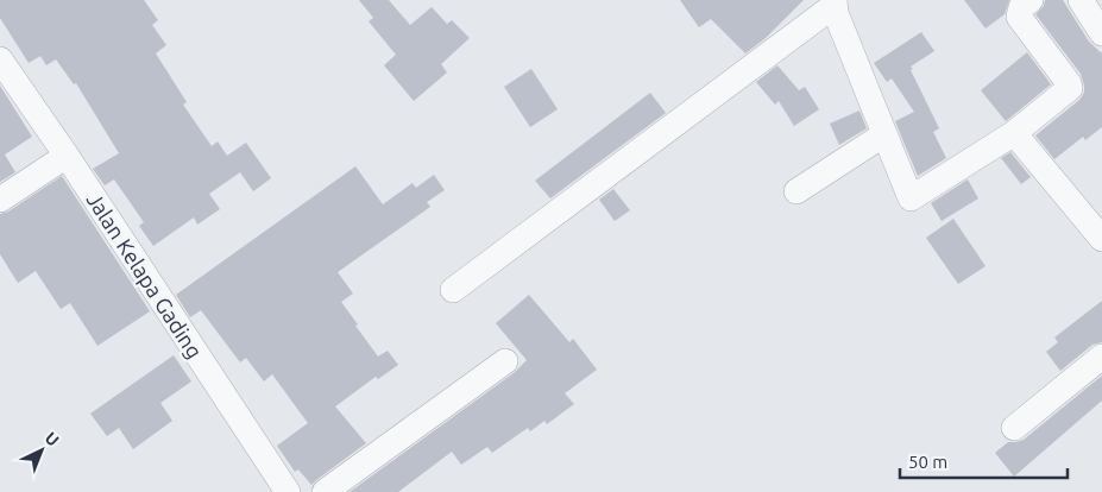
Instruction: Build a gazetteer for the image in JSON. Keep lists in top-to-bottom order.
{
  "streets": {
    "street": ["Jalan Kelapa Gading"]
  },
  "scale_bar": "50 m",
  "north": "top right"
}
